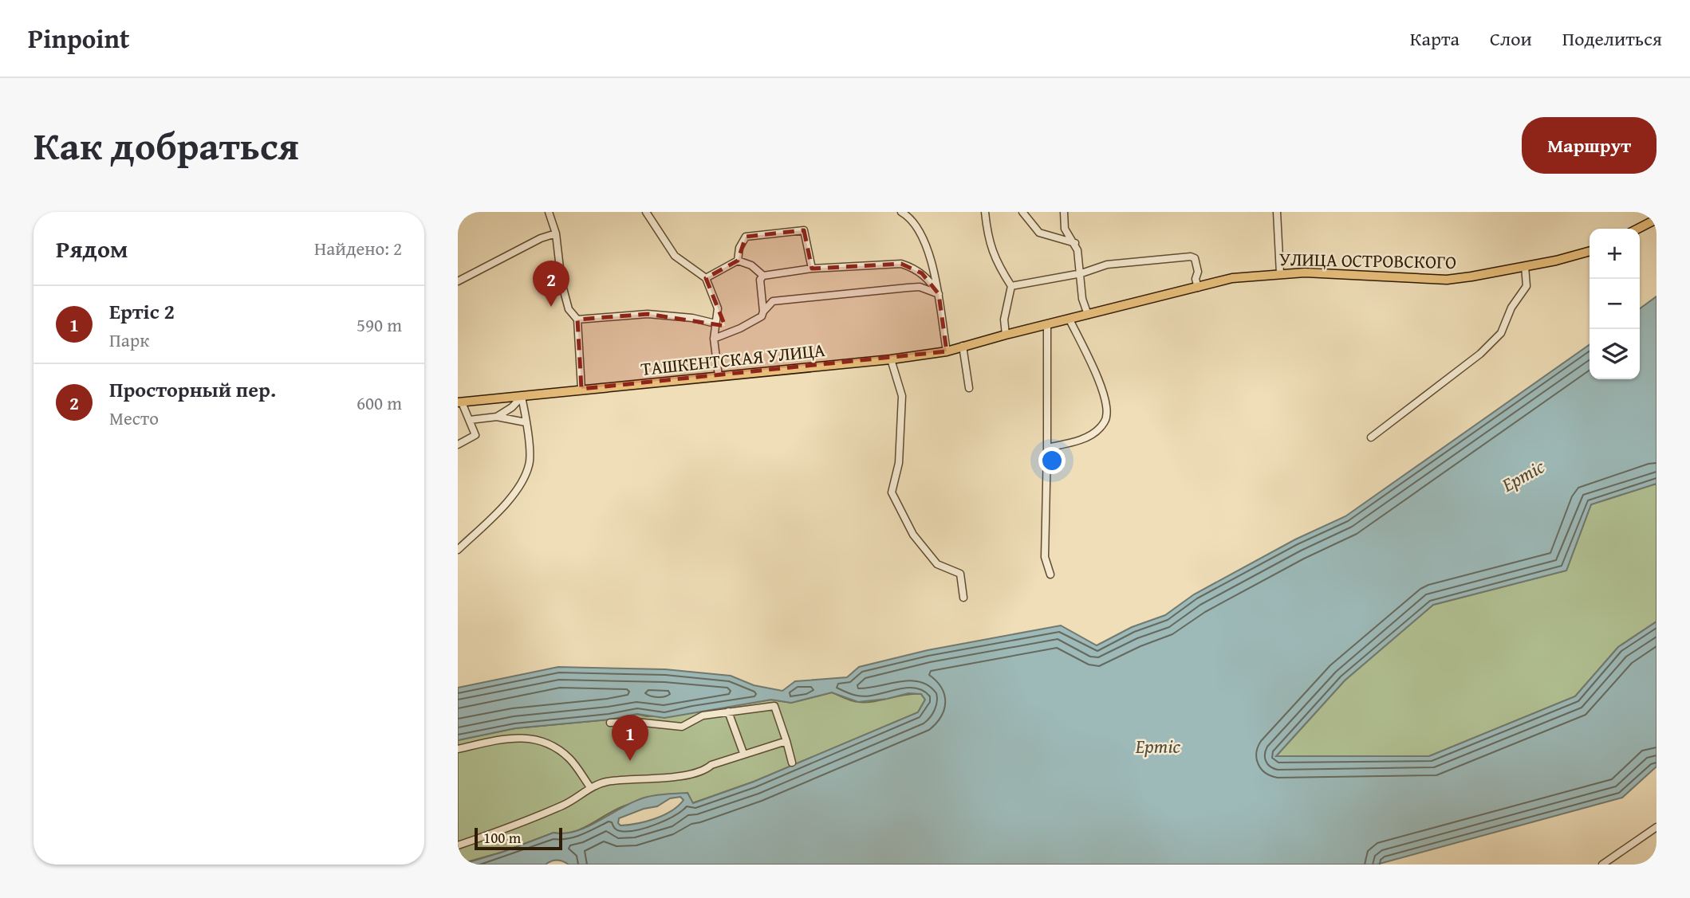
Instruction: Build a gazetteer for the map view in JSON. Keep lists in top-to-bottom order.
{
  "streets": {
    "main road": ["УЛИЦА ОСТРОВСКОГО", "ТАШКЕНТСКАЯ УЛИЦА"]
  },
  "crossings": [
    ["УЛИЦА ОСТРОВСКОГО", "ТАШКЕНТСКАЯ УЛИЦА"]
  ],
  "water": ["Ертіс"],
  "scale_bar": "100 m",
  "page": {
    "header": "Pinpoint",
    "nav": ["Карта", "Слои", "Поделиться"],
    "title": "Как добраться",
    "buttons": "Маршрут",
    "heading": ["Рядом", "Найдено: 2"],
    "map_buttons": ["+", "−"],
    "pins": ["2", "1"],
    "list": [
      {
        "mark": "1",
        "name": "Ертіс 2",
        "note": "Парк",
        "value": "590 m"
      },
      {
        "mark": "2",
        "name": "Просторный пер.",
        "note": "Место",
        "value": "600 m"
      }
    ],
    "scale": "100 m"
  }
}
